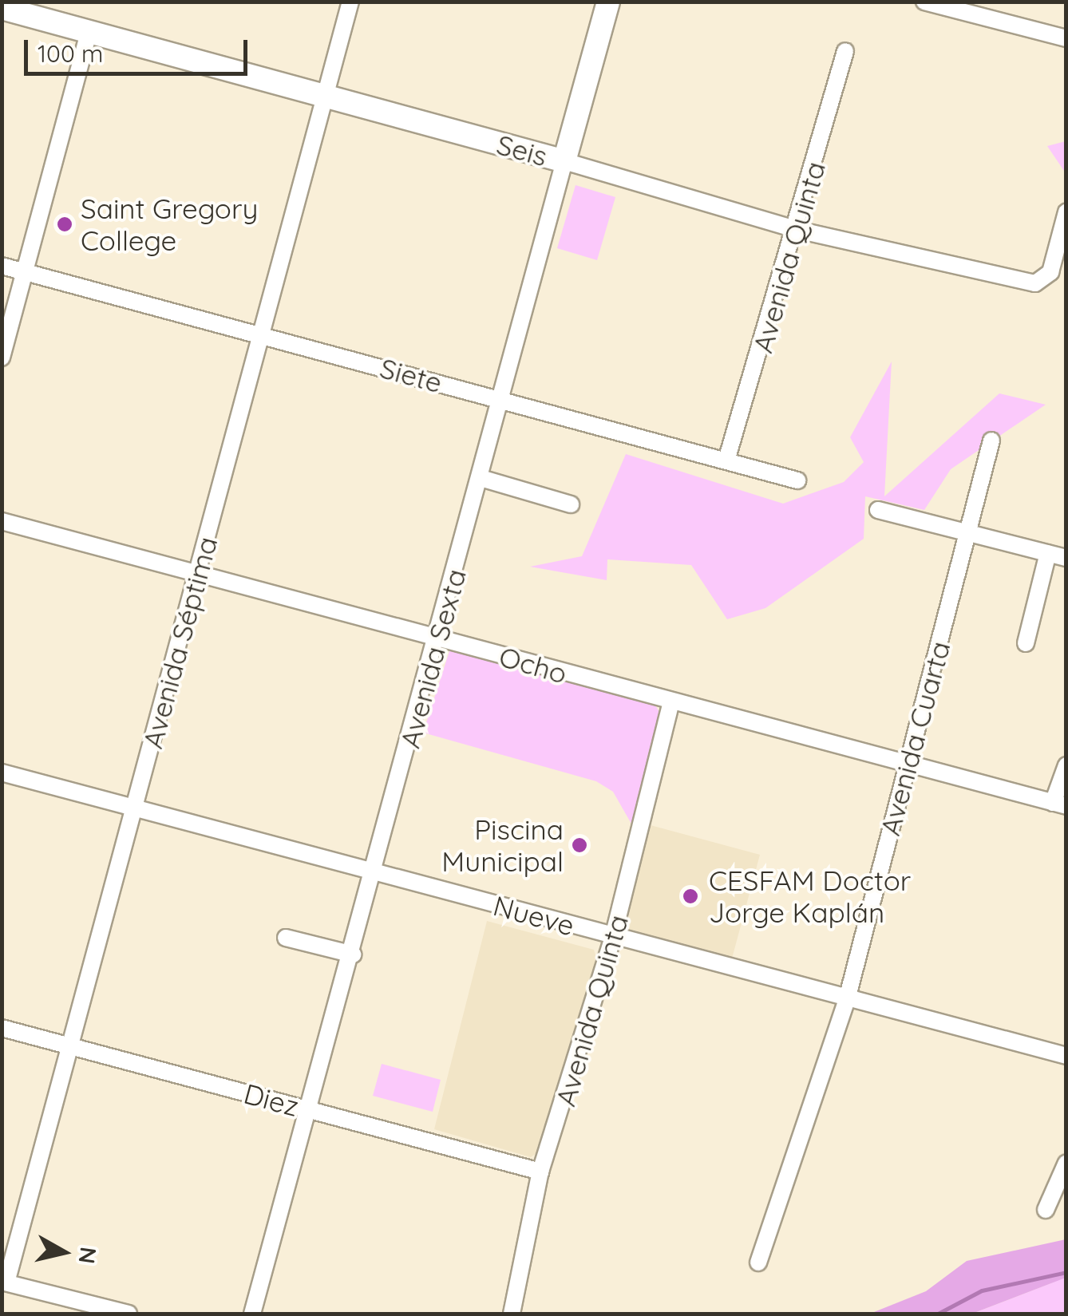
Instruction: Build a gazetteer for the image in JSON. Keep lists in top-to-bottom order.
{
  "streets": {
    "street": [
      "Seis",
      "Avenida Quinta",
      "Siete",
      "Avenida Séptima",
      "Avenida Sexta",
      "Ocho",
      "Avenida Cuarta",
      "Nueve",
      "Diez"
    ]
  },
  "crossings": [
    ["Seis", "Avenida Quinta"],
    ["Seis", "Avenida Séptima"],
    ["Seis", "Avenida Sexta"],
    ["Avenida Quinta", "Siete"],
    ["Avenida Quinta", "Ocho"],
    ["Avenida Quinta", "Nueve"],
    ["Avenida Quinta", "Diez"],
    ["Siete", "Avenida Séptima"],
    ["Siete", "Avenida Sexta"],
    ["Avenida Séptima", "Ocho"],
    ["Avenida Séptima", "Nueve"],
    ["Avenida Séptima", "Diez"],
    ["Avenida Sexta", "Ocho"],
    ["Avenida Sexta", "Nueve"],
    ["Avenida Sexta", "Diez"],
    ["Ocho", "Avenida Cuarta"],
    ["Avenida Cuarta", "Nueve"]
  ],
  "places": ["Saint Gregory College", "Piscina Municipal", "CESFAM Doctor Jorge Kaplán"],
  "scale_bar": "100 m",
  "north": "right"
}
